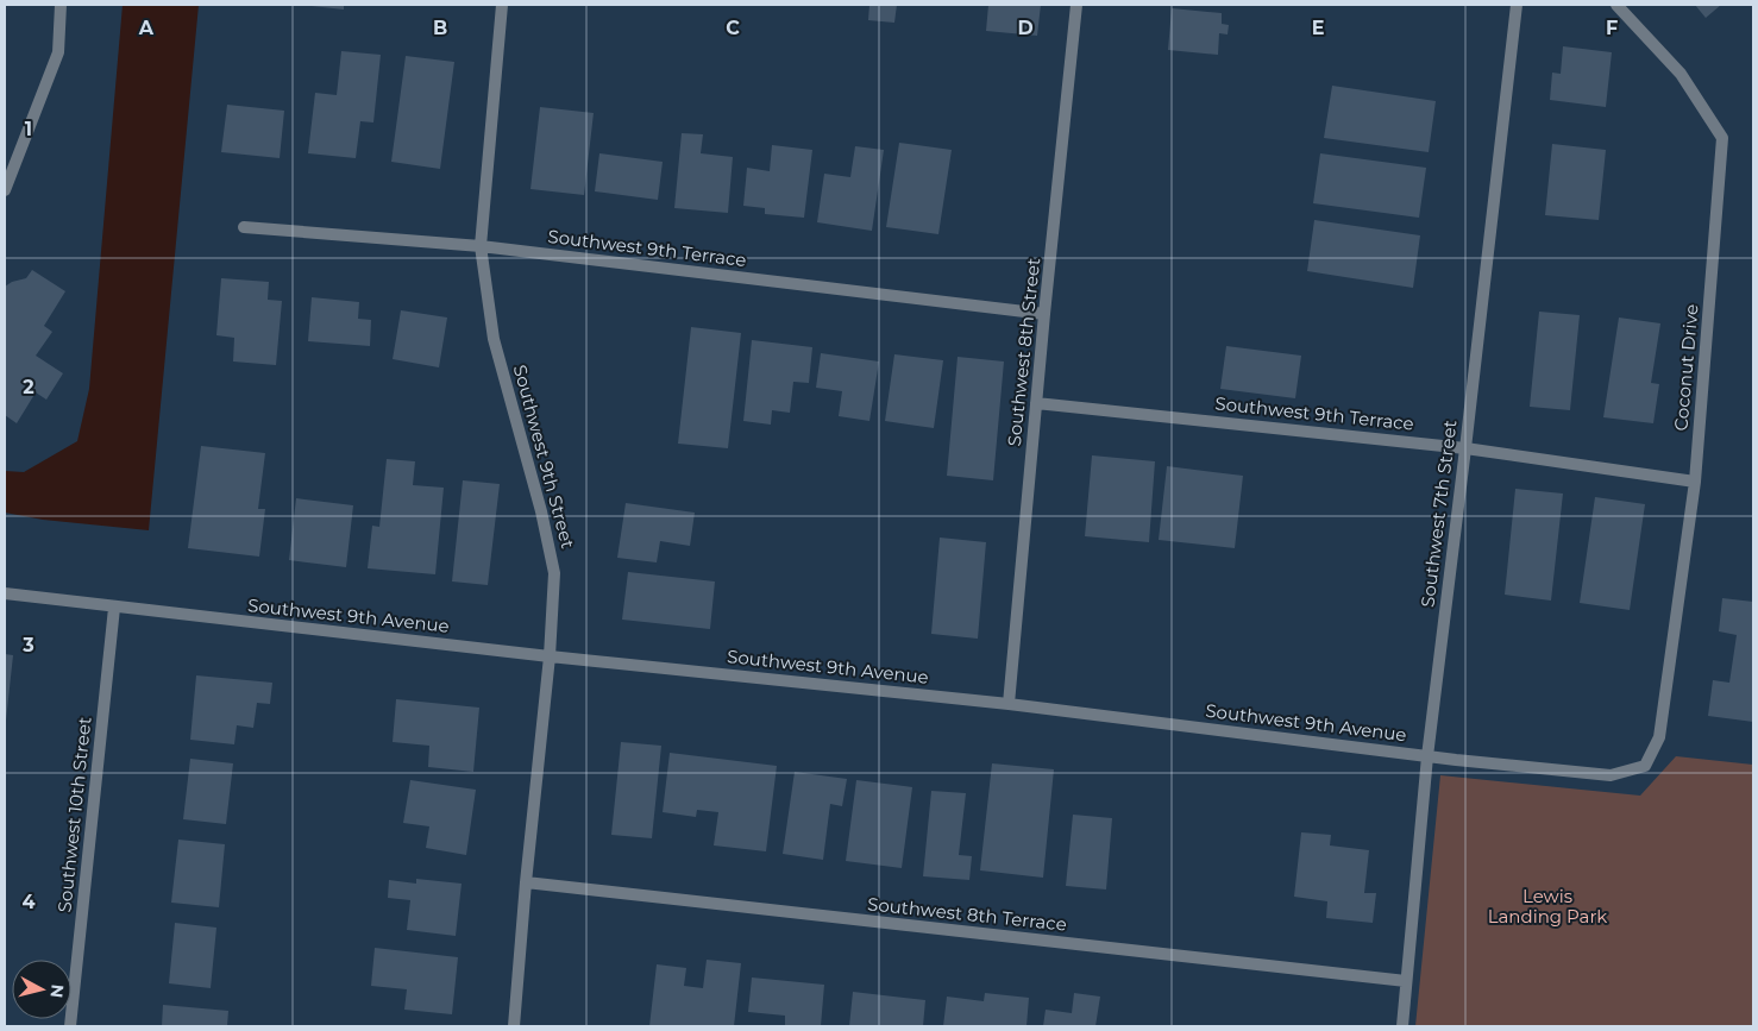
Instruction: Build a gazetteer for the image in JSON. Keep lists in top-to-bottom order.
{
  "streets": {
    "street": [
      "Southwest 9th Terrace",
      "Southwest 8th Street",
      "Coconut Drive",
      "Southwest 9th Street",
      "Southwest 7th Street",
      "Southwest 9th Avenue",
      "Southwest 10th Street",
      "Southwest 8th Terrace"
    ]
  },
  "crossings": [
    ["Southwest 9th Terrace", "Southwest 8th Street"],
    ["Southwest 9th Terrace", "Coconut Drive"],
    ["Southwest 9th Terrace", "Southwest 9th Street"],
    ["Southwest 9th Terrace", "Southwest 7th Street"],
    ["Southwest 8th Street", "Southwest 9th Avenue"],
    ["Coconut Drive", "Southwest 9th Avenue"],
    ["Southwest 9th Street", "Southwest 9th Avenue"],
    ["Southwest 9th Street", "Southwest 8th Terrace"],
    ["Southwest 7th Street", "Southwest 9th Avenue"],
    ["Southwest 7th Street", "Southwest 8th Terrace"],
    ["Southwest 9th Avenue", "Southwest 10th Street"]
  ],
  "parks": ["Lewis Landing Park"],
  "north": "right",
  "grid": {
    "columns": [
      "A",
      "B",
      "C",
      "D",
      "E",
      "F"
    ],
    "rows": [
      "1",
      "2",
      "3",
      "4"
    ]
  }
}
